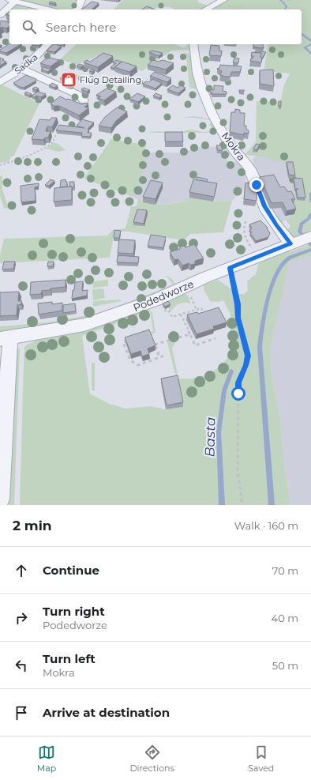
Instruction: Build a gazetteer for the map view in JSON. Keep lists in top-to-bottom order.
{
  "streets": {
    "street": ["Sadka", "Mokra", "Podedworze"]
  },
  "crossings": [
    ["Mokra", "Podedworze"]
  ],
  "water": ["Basta"],
  "places": {
    "shop": ["Flug Detailing"]
  },
  "page": {
    "search": "Search here",
    "heading": ["2 min", "Walk · 160 m"],
    "list": [
      ["Continue", "70 m"],
      ["Turn right", "Podedworze", "40 m"],
      ["Turn left", "Mokra", "50 m"],
      "Arrive at destination"
    ],
    "nav": ["Map", "Directions", "Saved"]
  }
}
